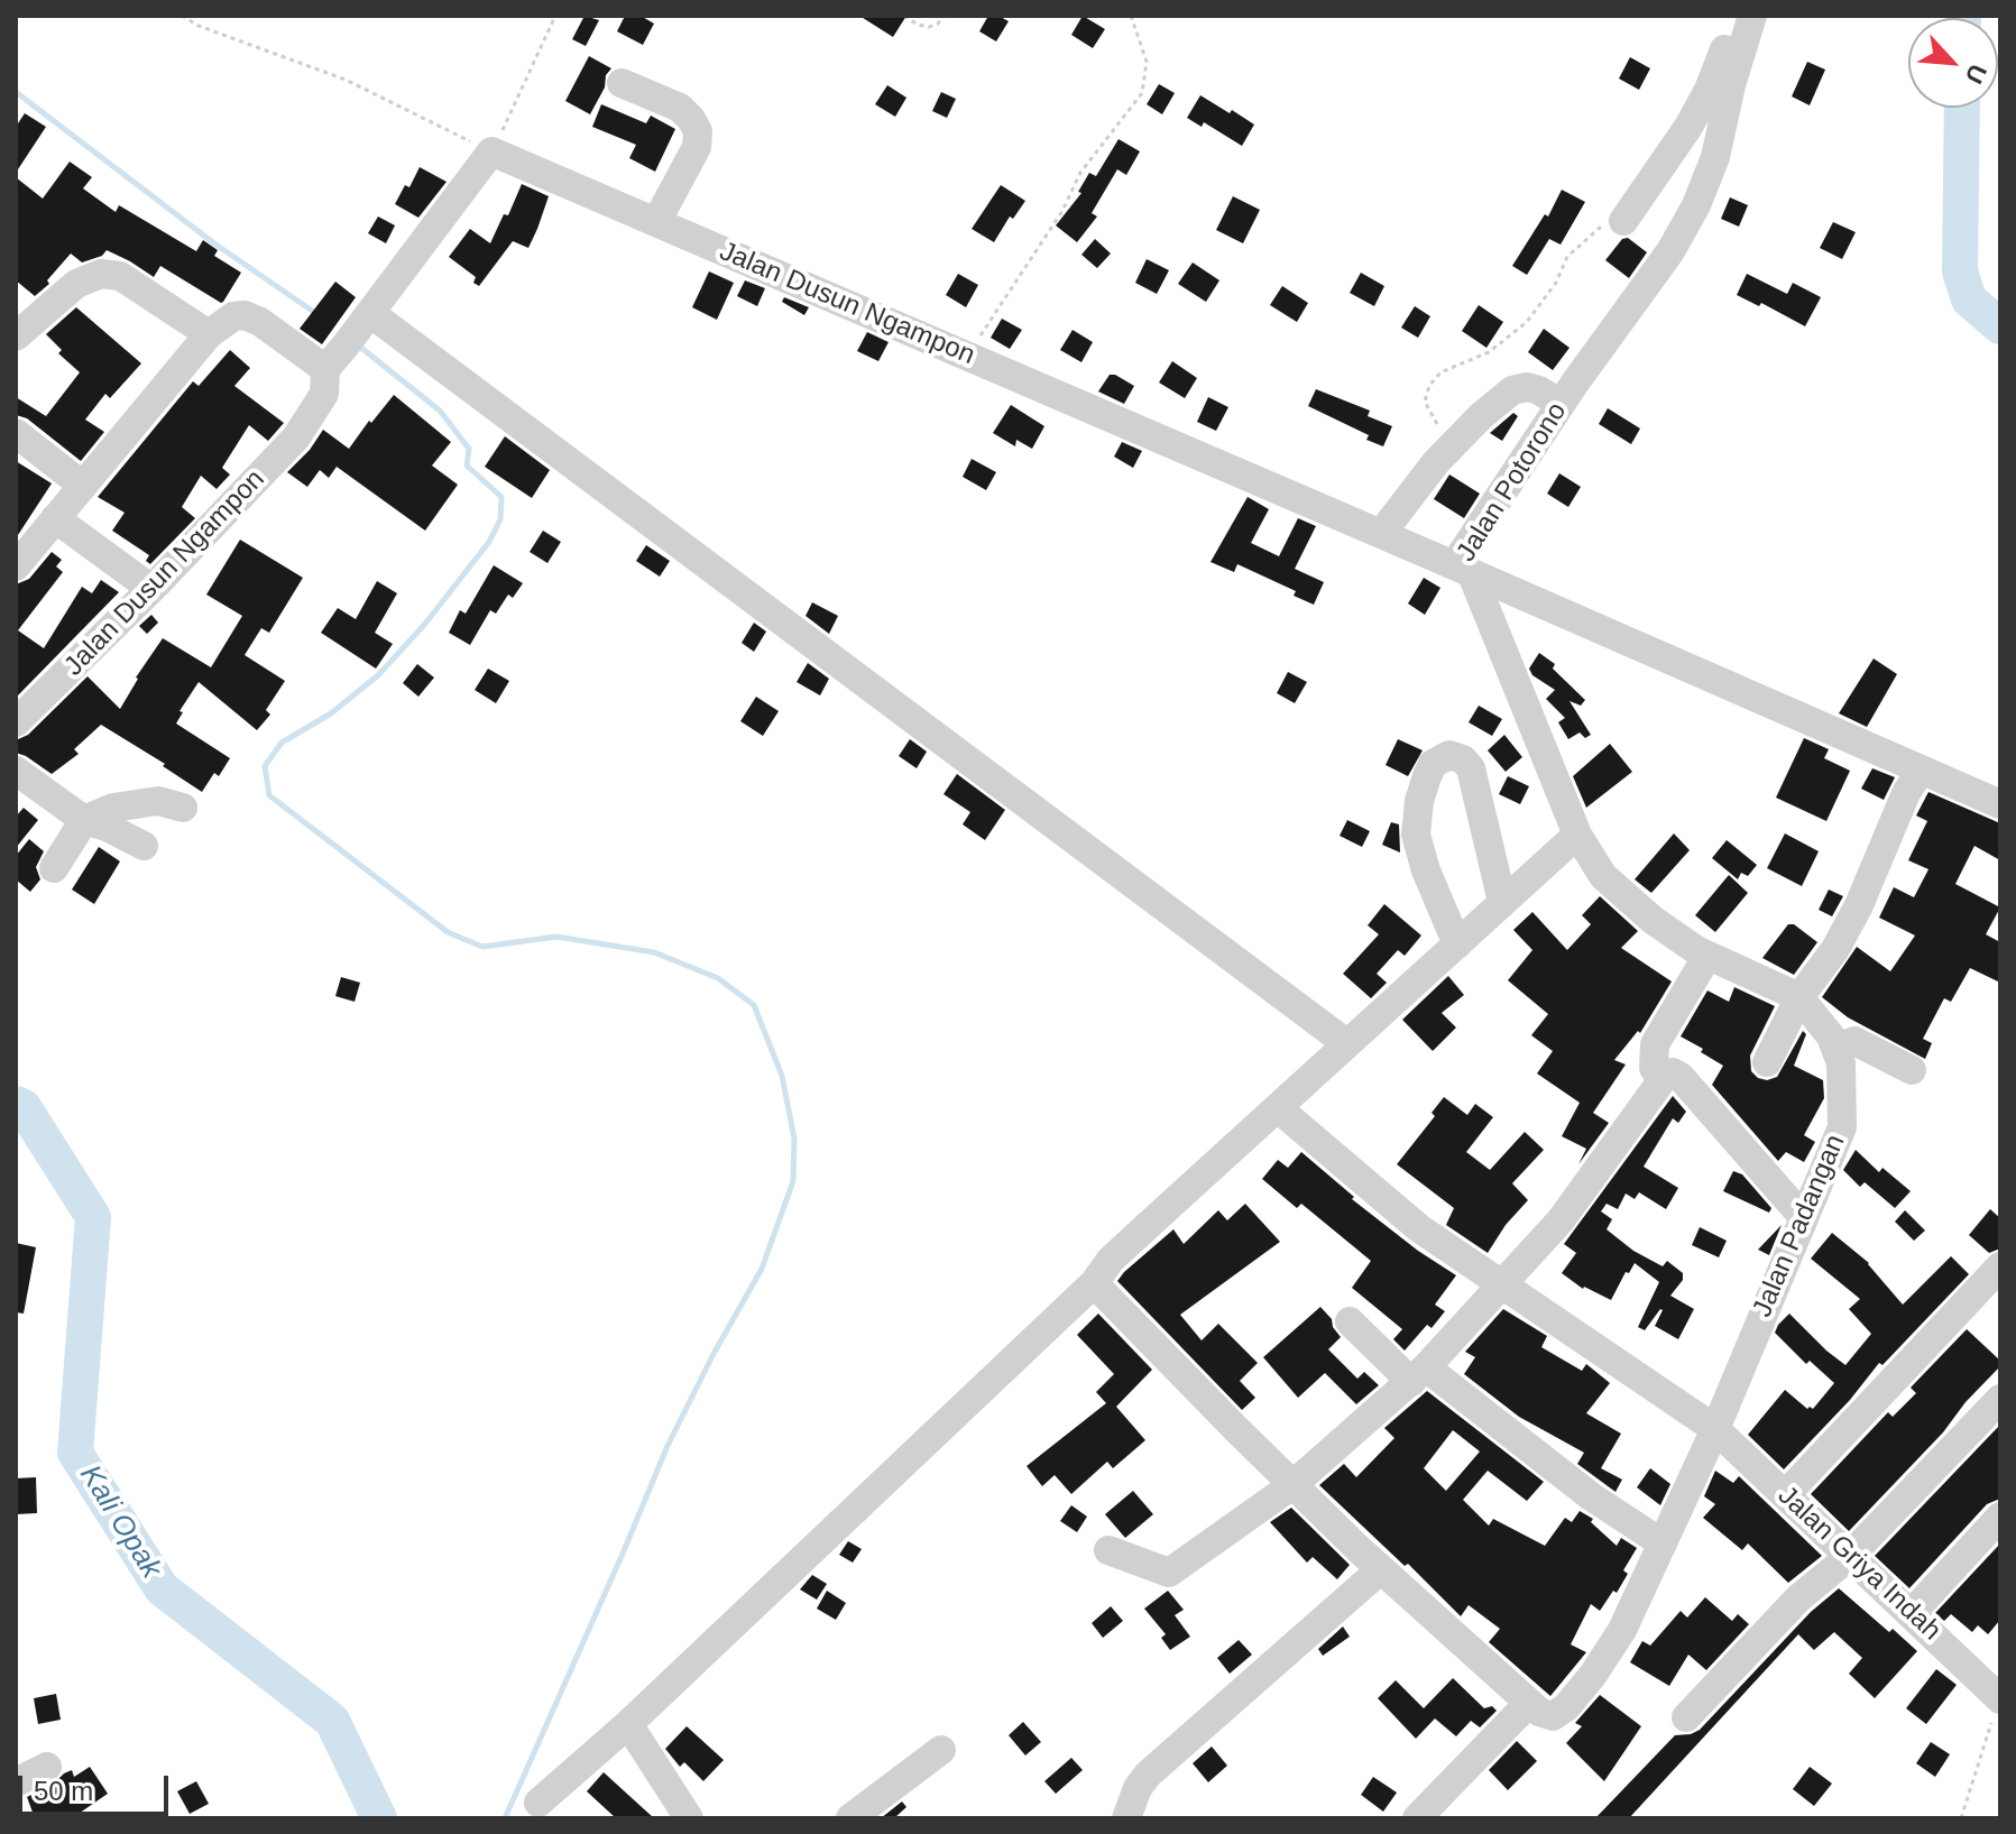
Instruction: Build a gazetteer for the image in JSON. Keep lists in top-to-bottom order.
{
  "streets": {
    "street": [
      "Jalan Dusun Ngampon",
      "Jalan Potorono",
      "Jalan Padangan",
      "Jalan Griya Indah"
    ]
  },
  "crossings": [
    ["Jalan Dusun Ngampon", "Jalan Potorono"],
    ["Jalan Dusun Ngampon", "Jalan Padangan"],
    ["Jalan Potorono", "Jalan Padangan"],
    ["Jalan Padangan", "Jalan Griya Indah"]
  ],
  "water": ["Kali Opak"],
  "scale_bar": "50 m",
  "north": "bottom right"
}
